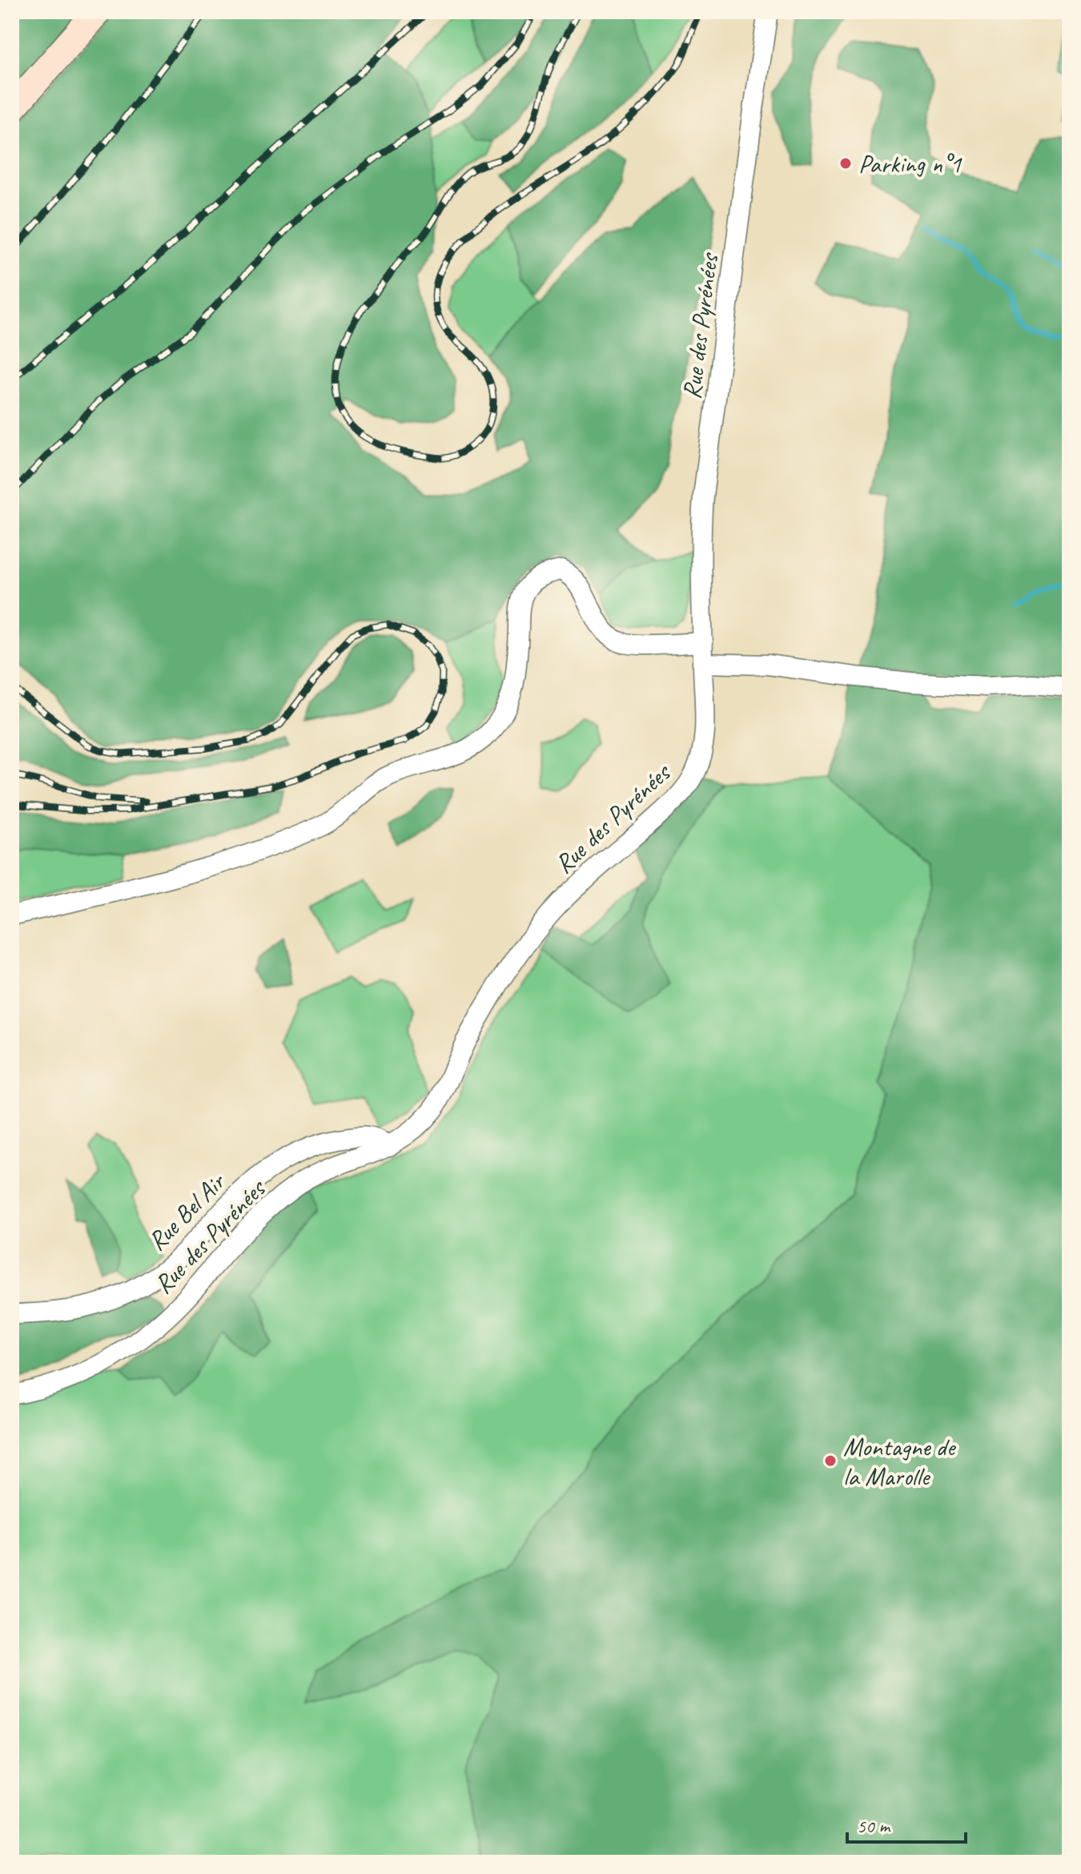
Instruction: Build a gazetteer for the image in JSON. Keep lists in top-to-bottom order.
{
  "streets": {
    "street": ["Rue des Pyrénées", "Rue Bel Air"]
  },
  "crossings": [
    ["Rue des Pyrénées", "Rue Bel Air"]
  ],
  "places": ["Parking n°1", "Montagne de la Marolle"],
  "scale_bar": "50 m"
}
